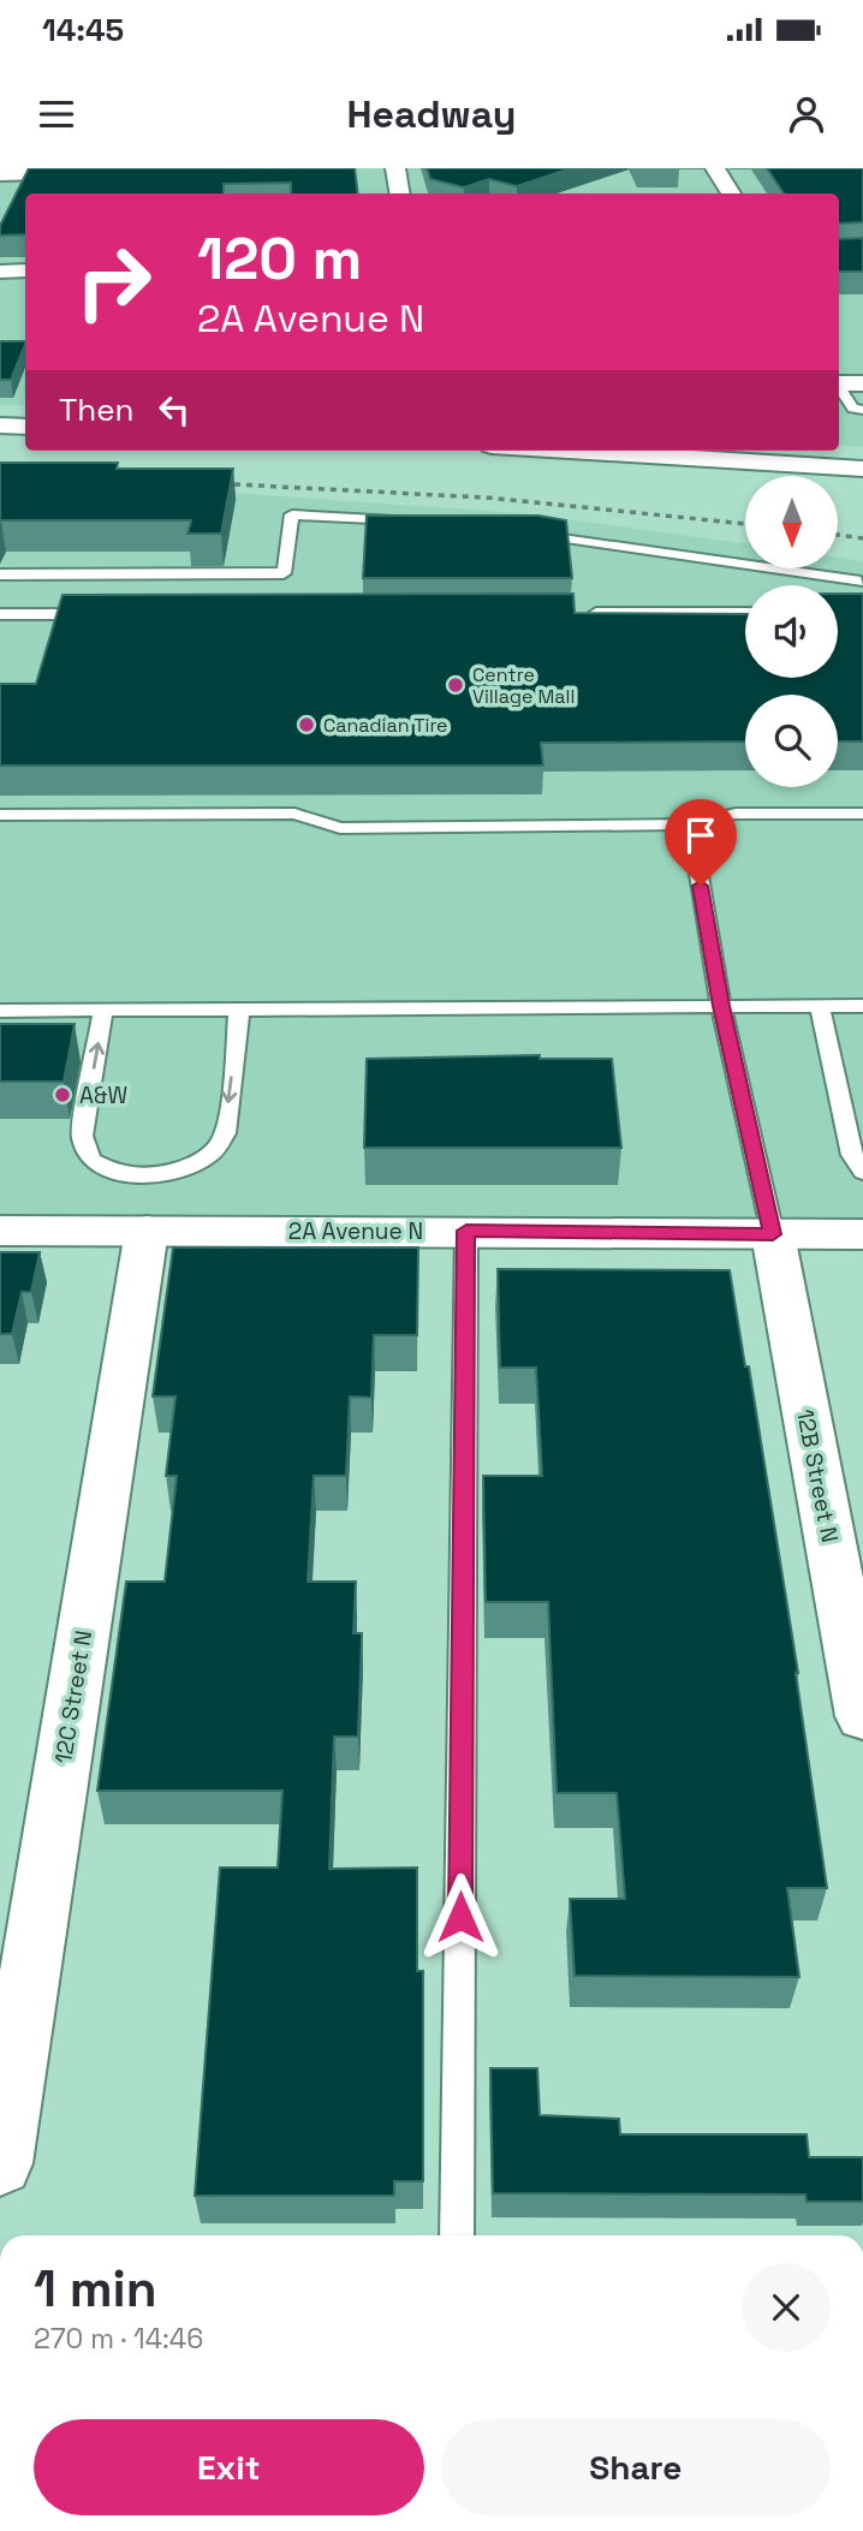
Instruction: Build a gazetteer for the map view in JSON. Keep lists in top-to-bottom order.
{
  "streets": {
    "main road": ["2A Avenue N", "12B Street N", "12C Street N"]
  },
  "crossings": [
    ["2A Avenue N", "12B Street N"],
    ["2A Avenue N", "12C Street N"]
  ],
  "places": ["Centre Village Mall", "Canadian Tire", "A&W"],
  "north": "bottom",
  "page": {
    "status": "14:45",
    "header": "Headway",
    "turn": ["120 m", "2A Avenue N"],
    "then": "Then",
    "heading": ["1 min", "270 m · 14:46"],
    "buttons": ["Exit", "Share"]
  }
}
